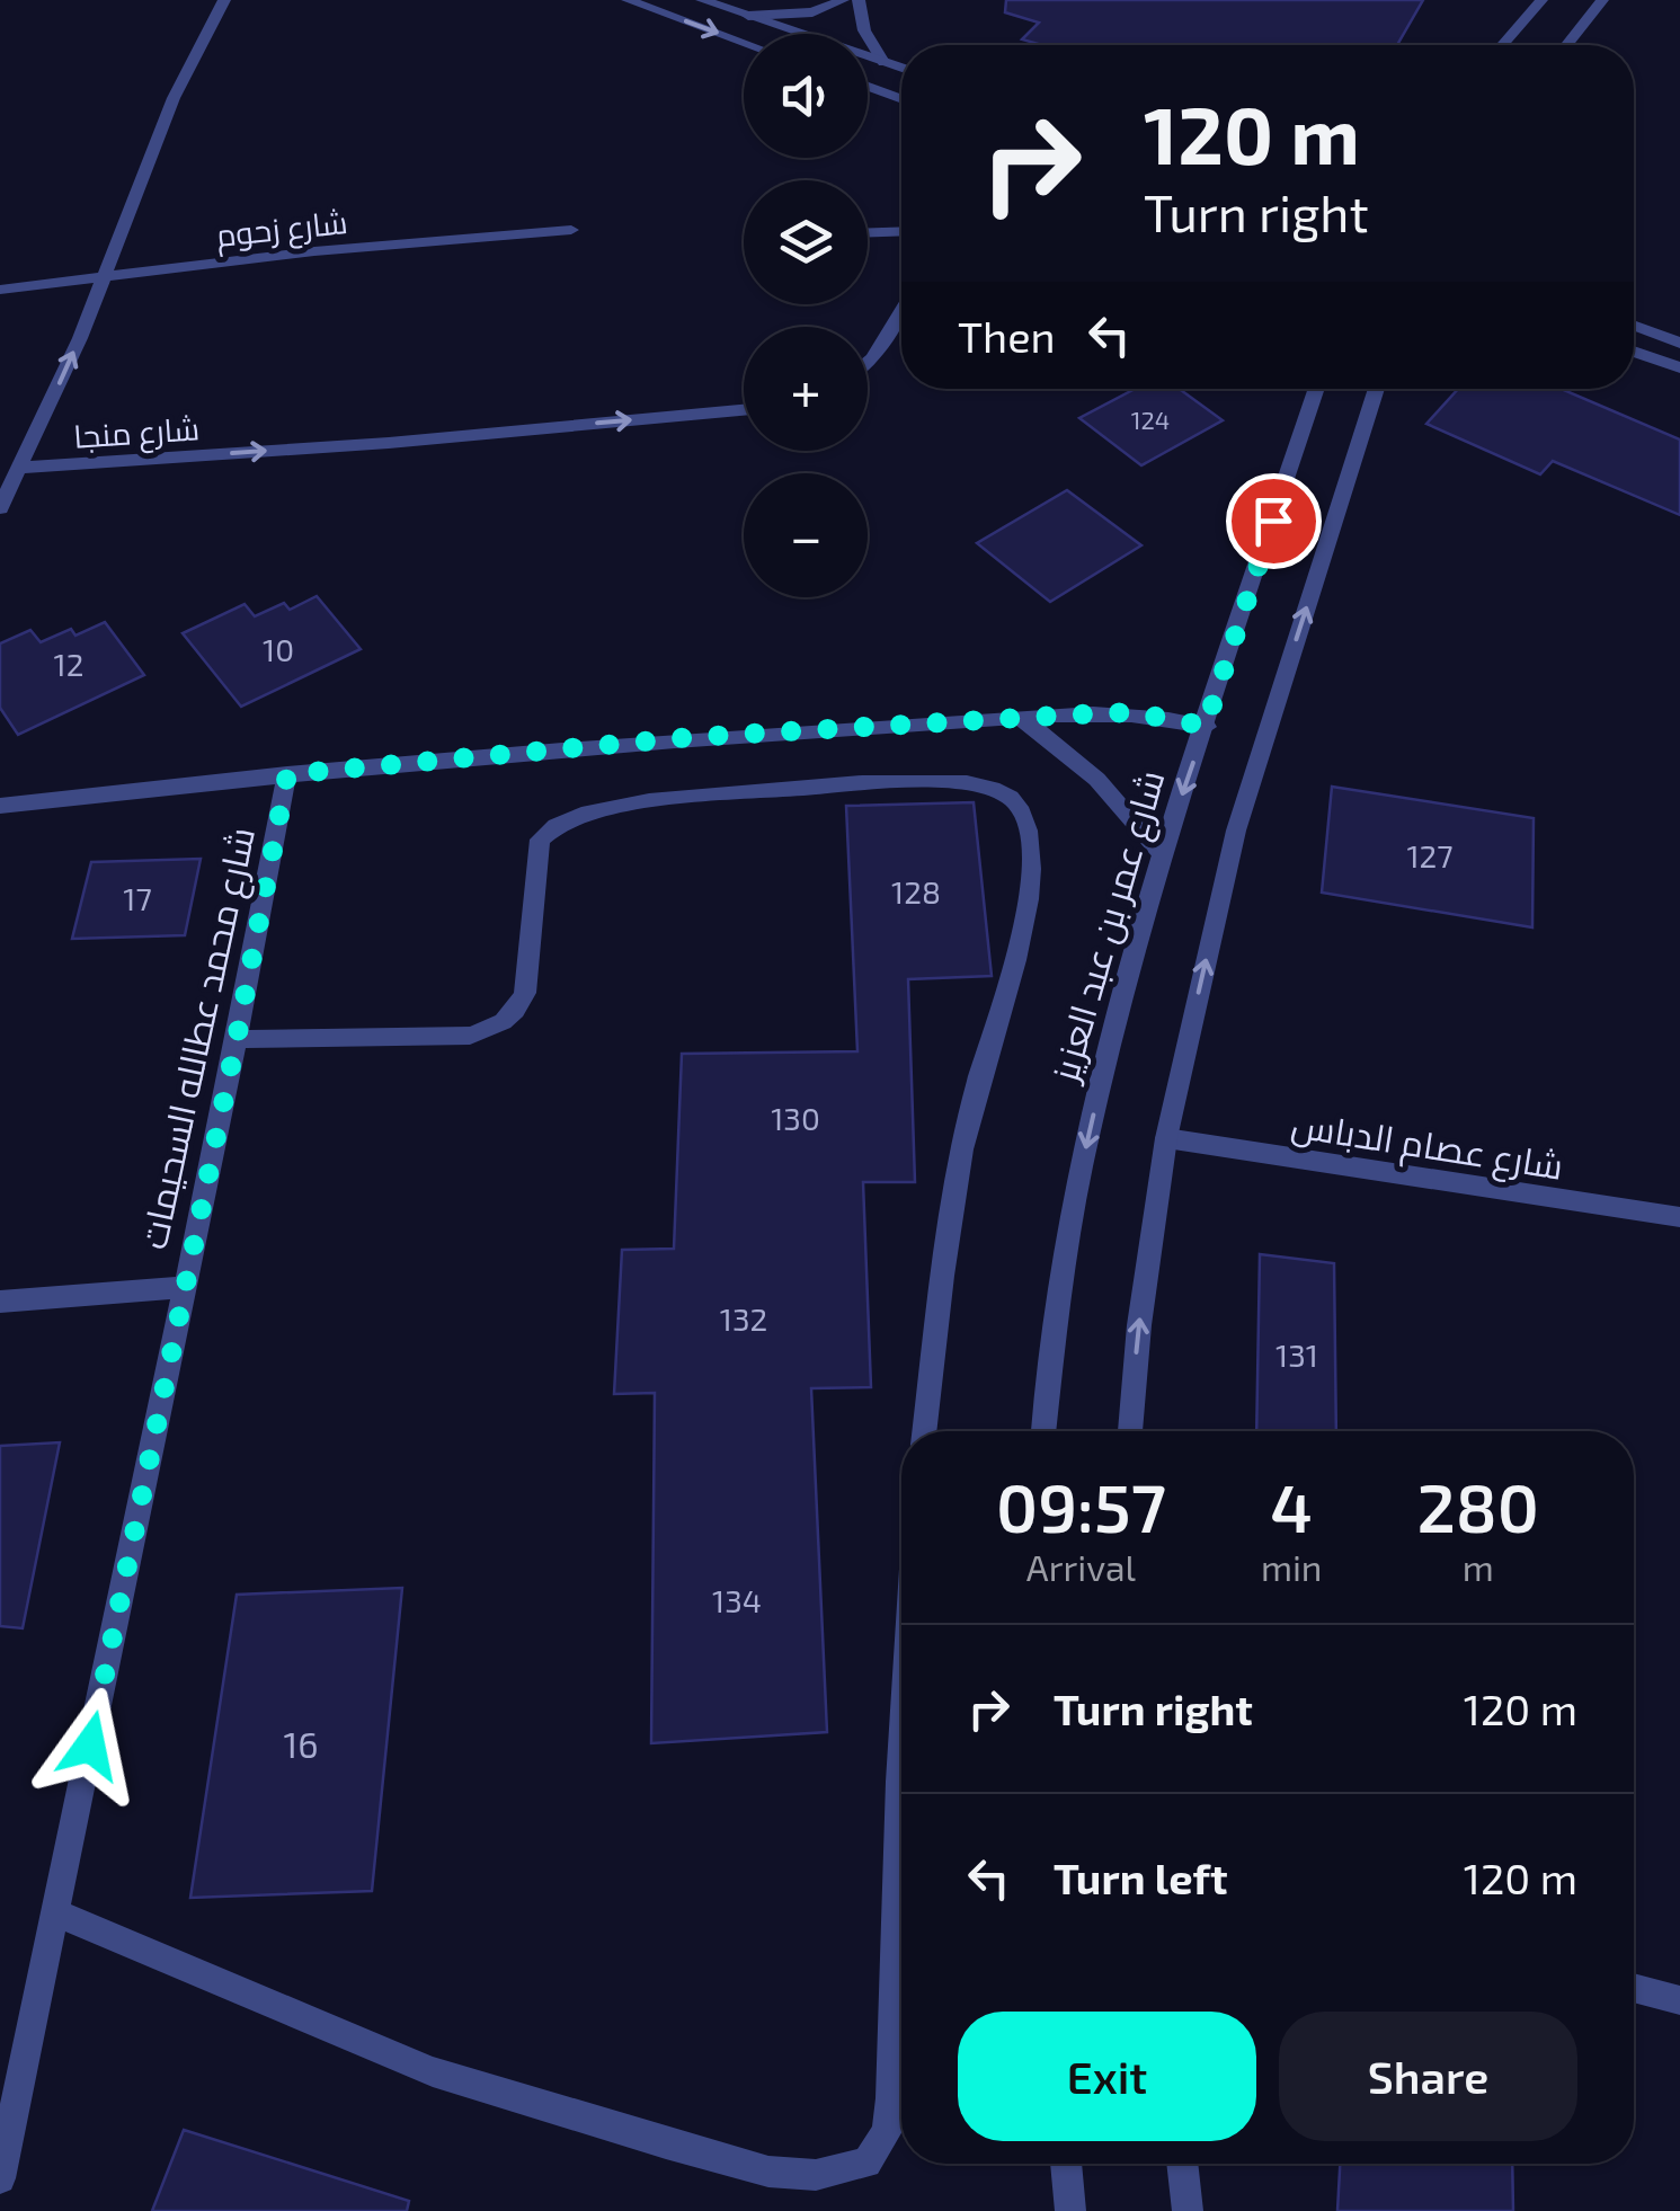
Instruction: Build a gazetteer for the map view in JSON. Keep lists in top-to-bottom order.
{
  "streets": {
    "street": [
      "شارع زحوم",
      "شارع منجا",
      "شارع عمر بن عبد العزيز",
      "شارع محمد عطالله السحيمات",
      "شارع عصام الدباس"
    ]
  },
  "crossings": [
    ["شارع زحوم", "شارع منجا"]
  ],
  "one_way": ["شارع منجا"],
  "house_numbers": [
    "124",
    "10",
    "12",
    "127",
    "128",
    "17",
    "130",
    "132",
    "131",
    "134",
    "16"
  ],
  "page": {
    "map_buttons": ["+", "−"],
    "turn": ["120 m", "Turn right"],
    "then": "Then",
    "eta": [
      "09:57",
      "Arrival",
      "4",
      "min",
      "280",
      "m"
    ],
    "list": [
      {
        "name": "Turn right",
        "value": "120 m"
      },
      {
        "name": "Turn left",
        "value": "120 m"
      }
    ],
    "buttons": ["Exit", "Share"]
  }
}
